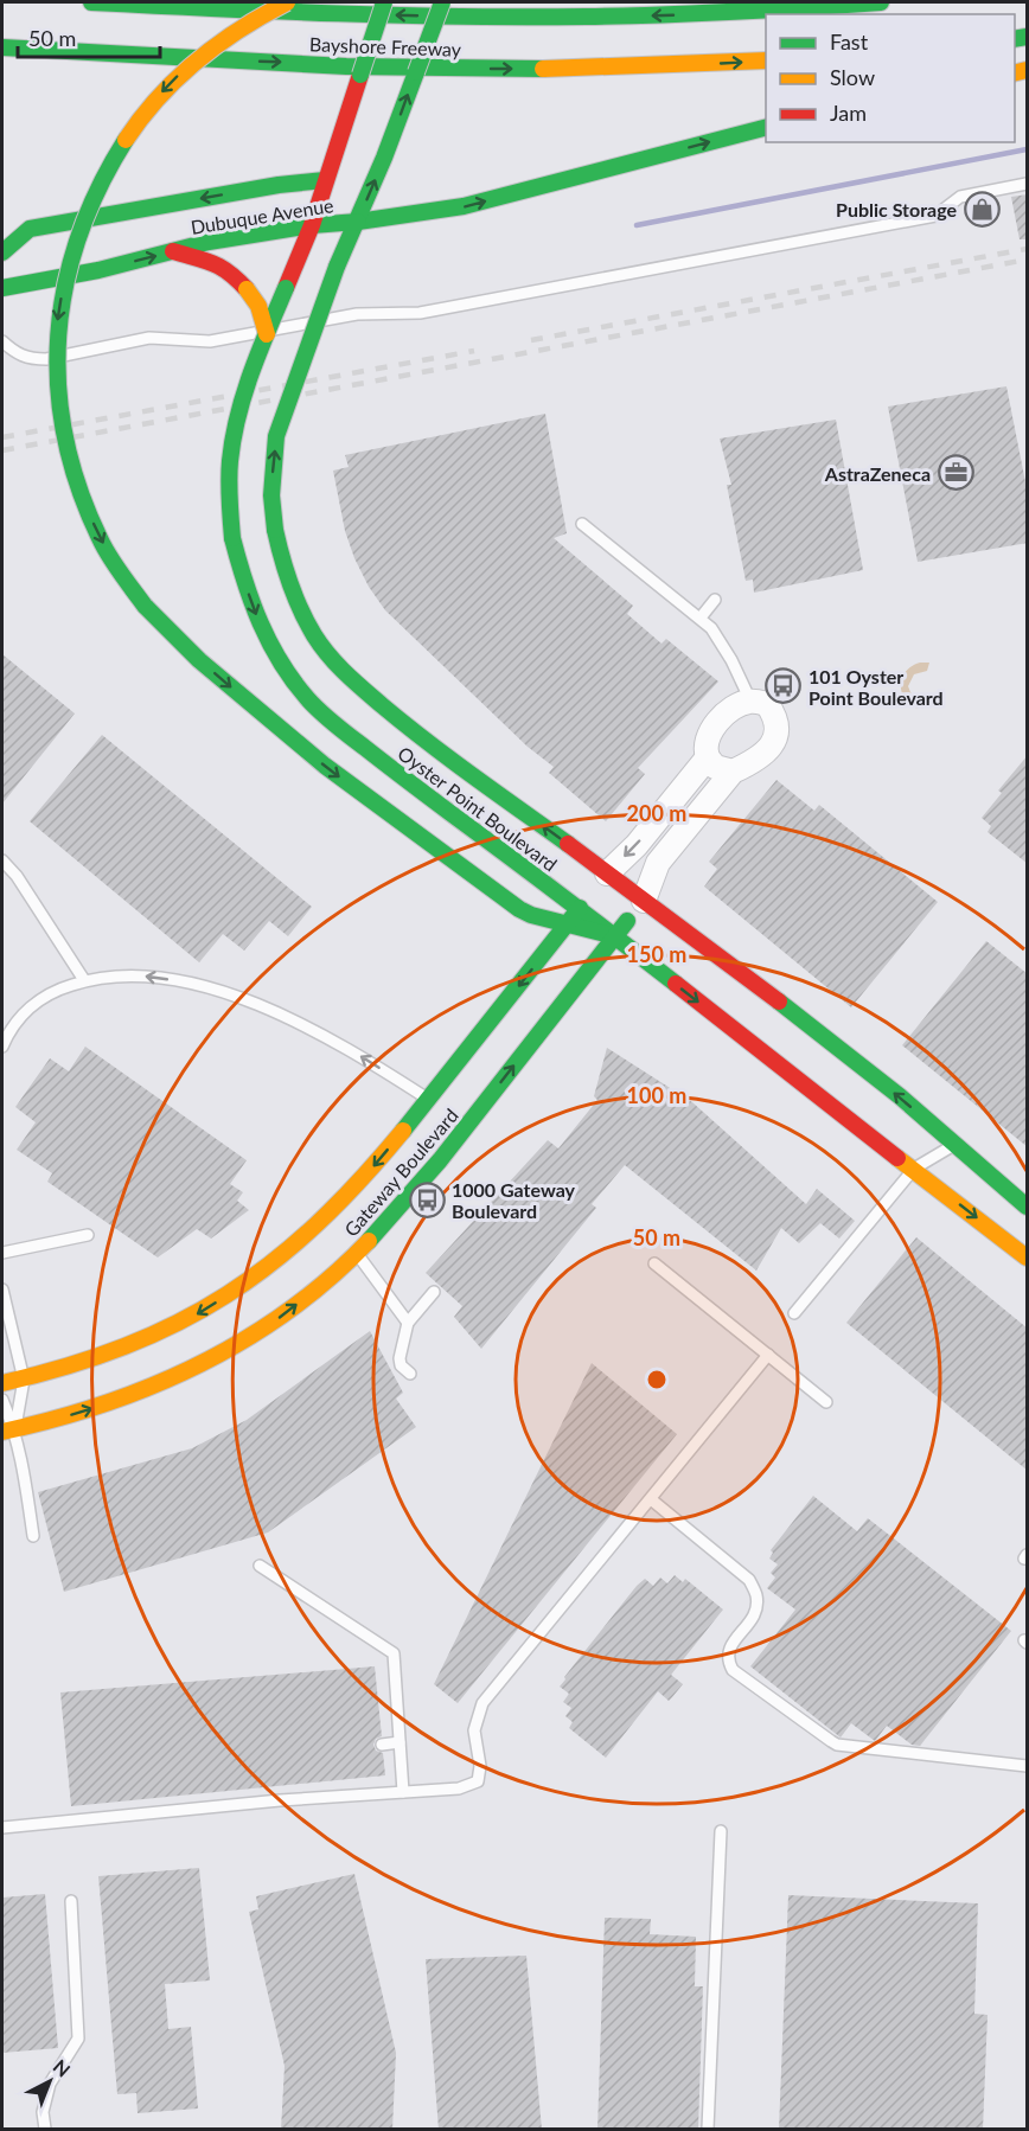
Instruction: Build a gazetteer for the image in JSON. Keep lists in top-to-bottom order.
{
  "streets": {
    "main road": [
      "Bayshore Freeway",
      "Dubuque Avenue",
      "Oyster Point Boulevard",
      "Gateway Boulevard"
    ]
  },
  "crossings": [
    ["Dubuque Avenue", "Oyster Point Boulevard"],
    ["Oyster Point Boulevard", "Gateway Boulevard"]
  ],
  "places": {
    "shop": ["Public Storage"],
    "office": ["AstraZeneca"],
    "bus stop": ["101 Oyster Point Boulevard", "1000 Gateway Boulevard"]
  },
  "legend": ["Fast", "Slow", "Jam"],
  "scale_bar": "50 m",
  "north": "top right",
  "rings": [
    "200 m",
    "150 m",
    "100 m",
    "50 m"
  ]
}
